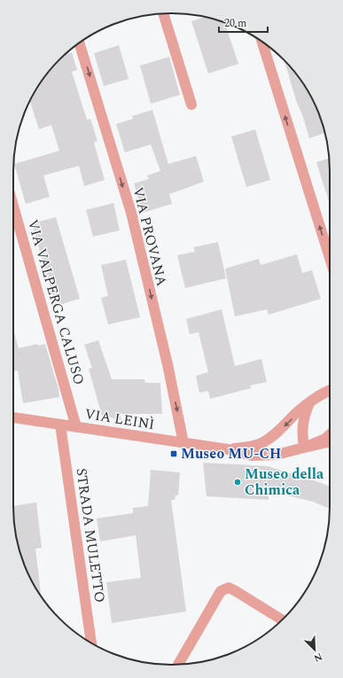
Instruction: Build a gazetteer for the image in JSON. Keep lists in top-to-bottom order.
{
  "streets": {
    "street": [
      "VIA PROVANA",
      "VIA VALPERGA CALUSO",
      "VIA LEINÌ",
      "STRADA MULETTO"
    ]
  },
  "crossings": [
    ["VIA PROVANA", "VIA LEINÌ"],
    ["VIA VALPERGA CALUSO", "VIA LEINÌ"],
    ["VIA LEINÌ", "STRADA MULETTO"]
  ],
  "one_way": ["VIA PROVANA"],
  "places": {
    "transit": ["Museo MU-CH"],
    "other": ["Museo della Chimica"]
  },
  "scale_bar": "20 m",
  "north": "bottom right"
}
